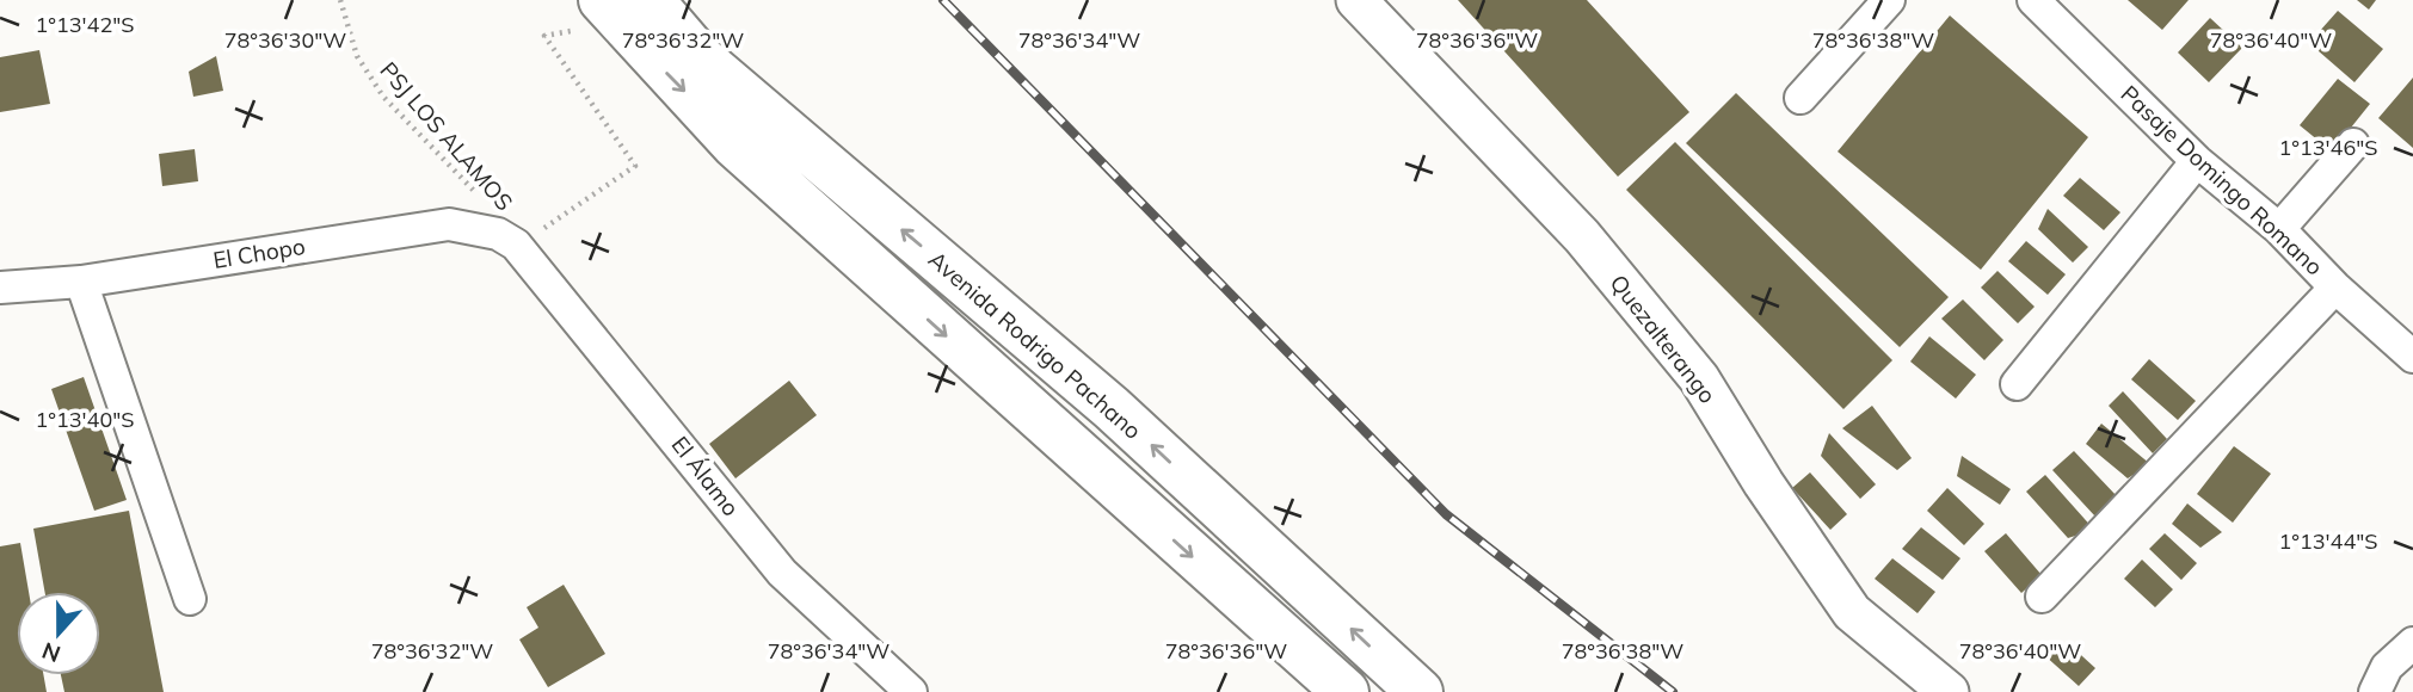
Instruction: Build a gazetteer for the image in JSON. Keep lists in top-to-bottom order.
{
  "streets": {
    "main road": ["Avenida Rodrigo Pachano"],
    "street": [
      "Pasaje Domingo Romano",
      "El Chopo",
      "Quezalterango",
      "El Álamo"
    ],
    "path": ["PSJ LOS ALAMOS"]
  },
  "crossings": [
    ["PSJ LOS ALAMOS", "El Chopo"],
    ["PSJ LOS ALAMOS", "El Álamo"],
    ["El Chopo", "El Álamo"]
  ],
  "north": "bottom",
  "coordinates": [
    "1°13'42\"S",
    "78°36'30\"W",
    "78°36'32\"W",
    "78°36'34\"W",
    "78°36'36\"W",
    "78°36'38\"W",
    "78°36'40\"W",
    "1°13'46\"S",
    "1°13'40\"S",
    "1°13'44\"S"
  ]
}
